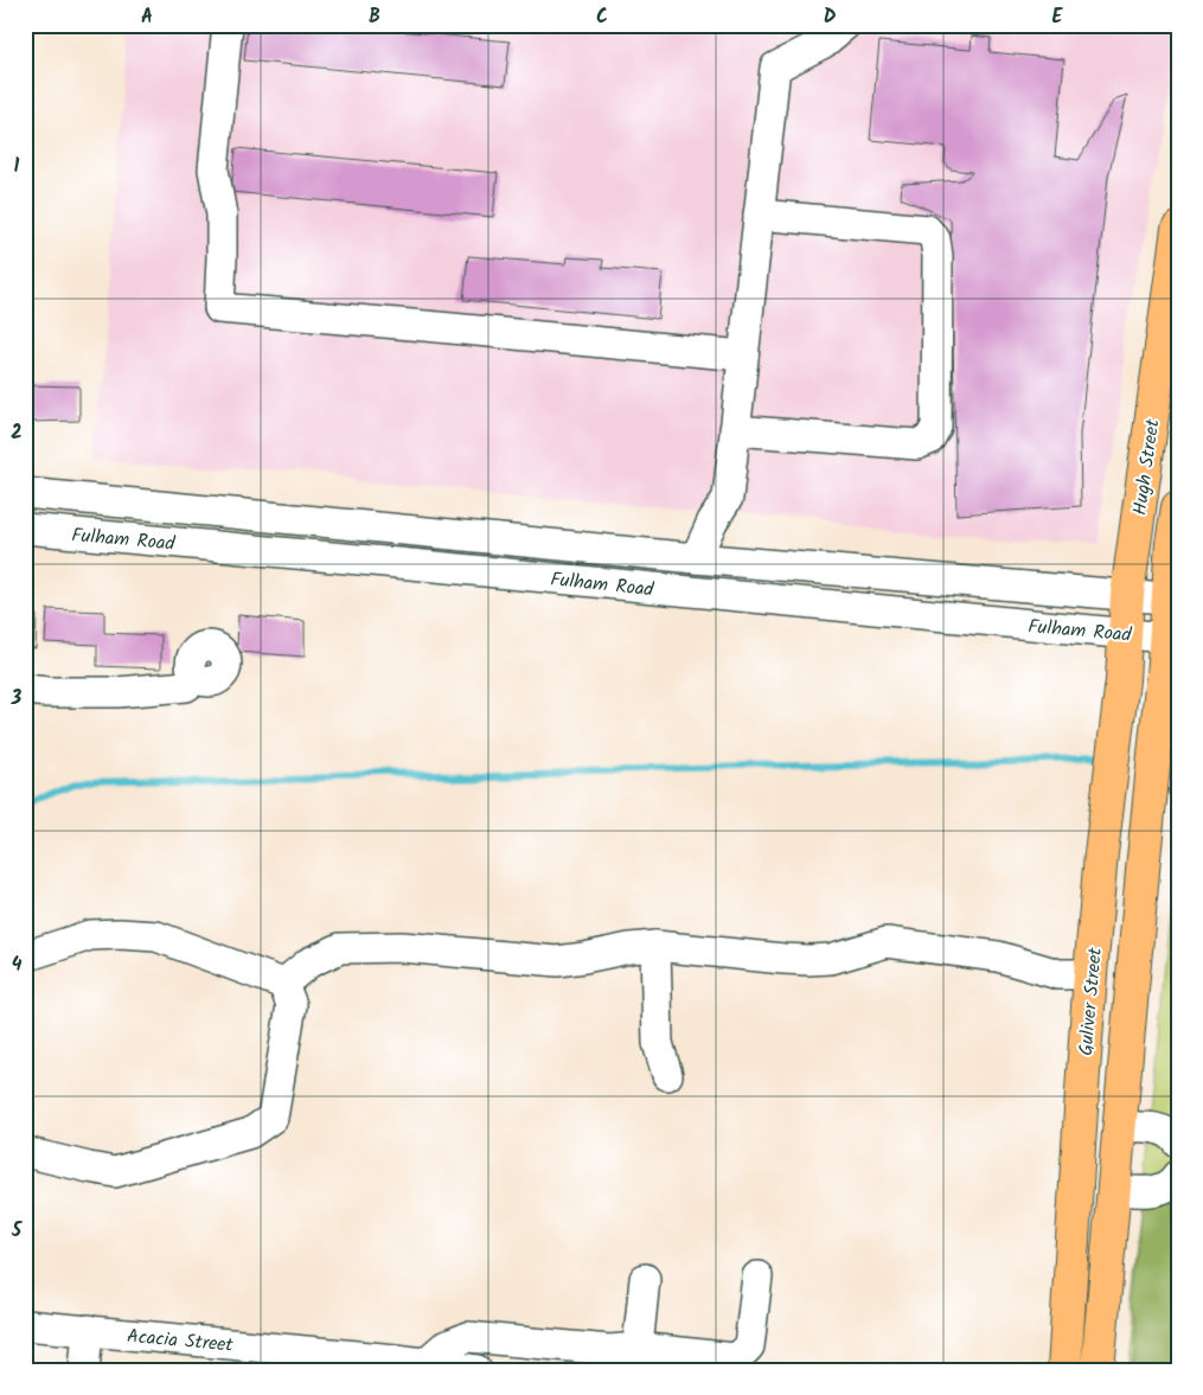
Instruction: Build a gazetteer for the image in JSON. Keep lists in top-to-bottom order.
{
  "streets": {
    "main road": ["Hugh Street", "Guliver Street"],
    "street": ["Fulham Road", "Acacia Street"]
  },
  "crossings": [
    ["Hugh Street", "Fulham Road"],
    ["Hugh Street", "Guliver Street"],
    ["Fulham Road", "Guliver Street"]
  ],
  "grid": {
    "columns": [
      "A",
      "B",
      "C",
      "D",
      "E"
    ],
    "rows": [
      "1",
      "2",
      "3",
      "4",
      "5"
    ]
  }
}
